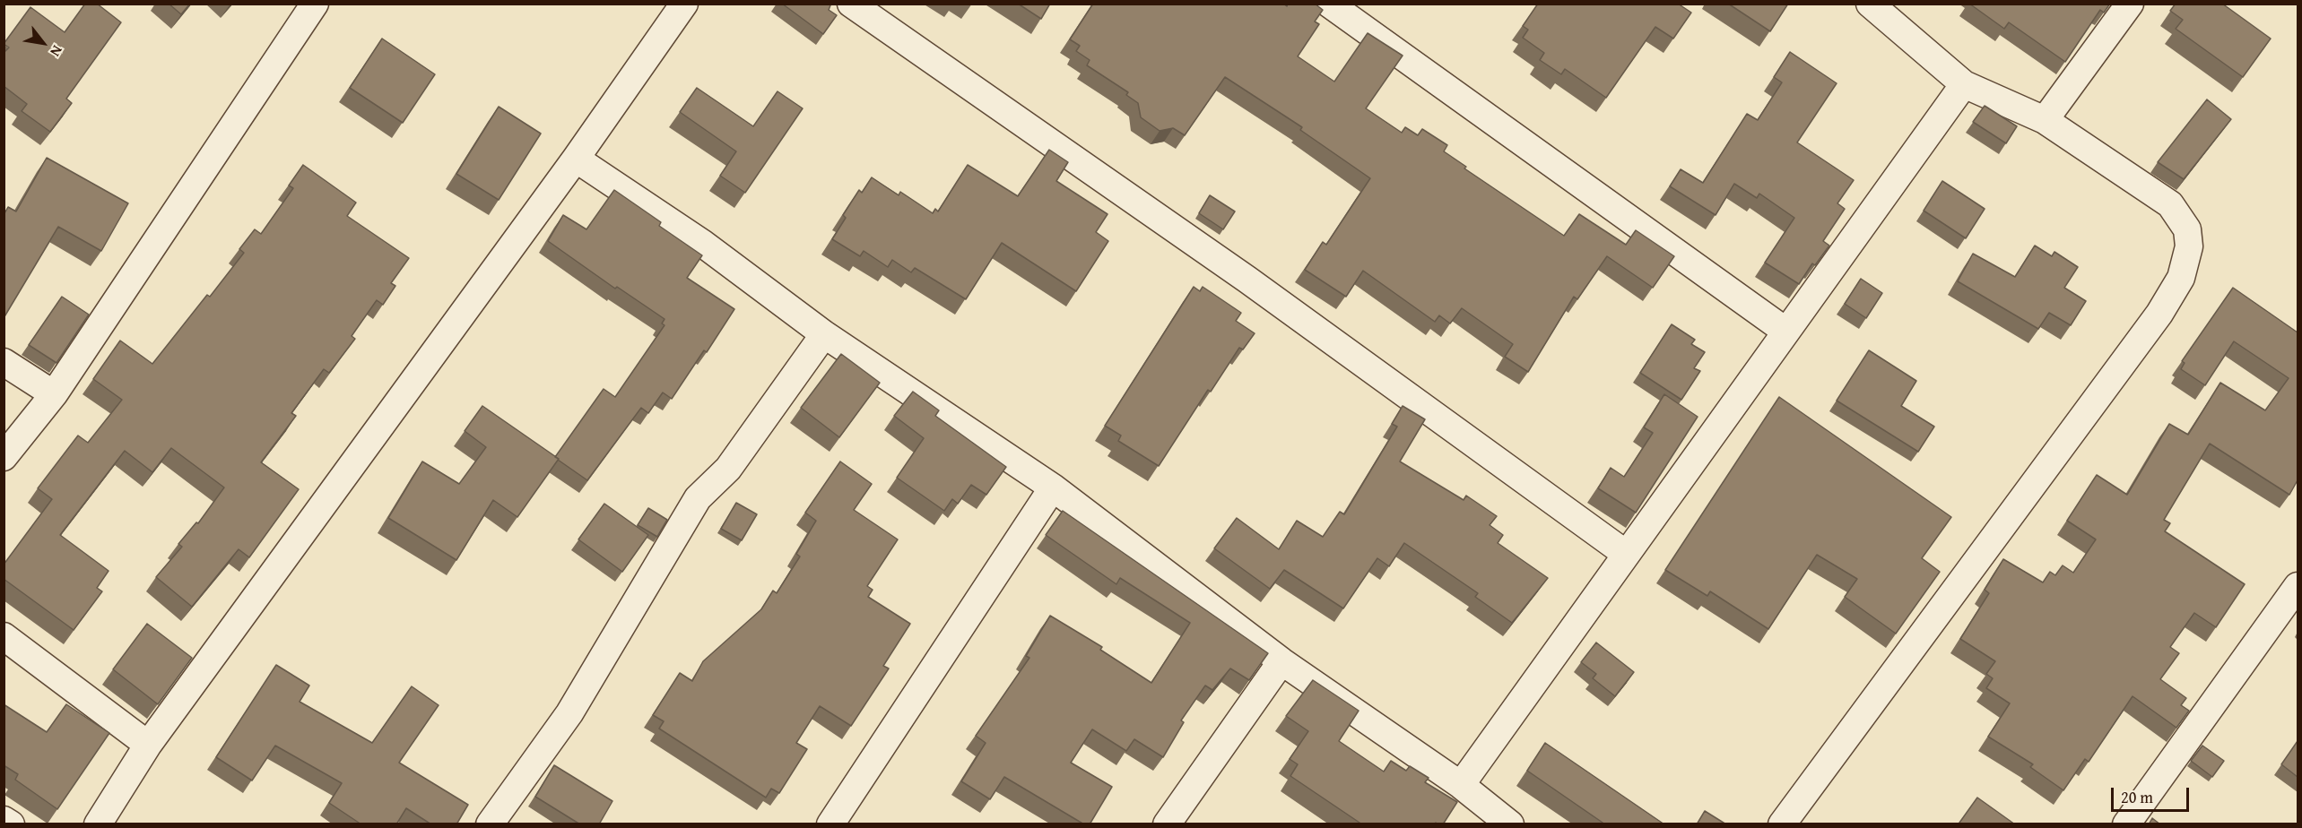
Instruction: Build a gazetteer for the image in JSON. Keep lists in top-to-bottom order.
{
  "scale_bar": "20 m",
  "north": "bottom right"
}
